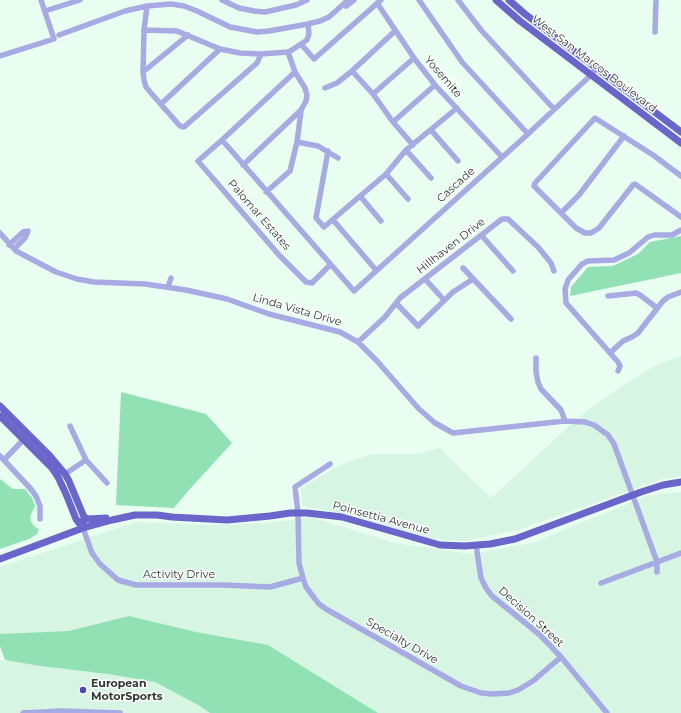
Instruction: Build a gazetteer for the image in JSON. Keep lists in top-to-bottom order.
{
  "streets": {
    "main road": ["West San Marcos Boulevard", "Poinsettia Avenue"],
    "street": [
      "Yosemite",
      "Cascade",
      "Palomar Estates",
      "Hillhaven Drive",
      "Linda Vista Drive",
      "Activity Drive",
      "Decision Street",
      "Specialty Drive"
    ]
  },
  "crossings": [
    ["West San Marcos Boulevard", "Cascade"],
    ["Yosemite", "Cascade"],
    ["Cascade", "Palomar Estates"],
    ["Hillhaven Drive", "Linda Vista Drive"],
    ["Linda Vista Drive", "Poinsettia Avenue"],
    ["Poinsettia Avenue", "Activity Drive"],
    ["Poinsettia Avenue", "Decision Street"],
    ["Poinsettia Avenue", "Specialty Drive"],
    ["Activity Drive", "Specialty Drive"],
    ["Decision Street", "Specialty Drive"]
  ],
  "places": ["European MotorSports"]
}
